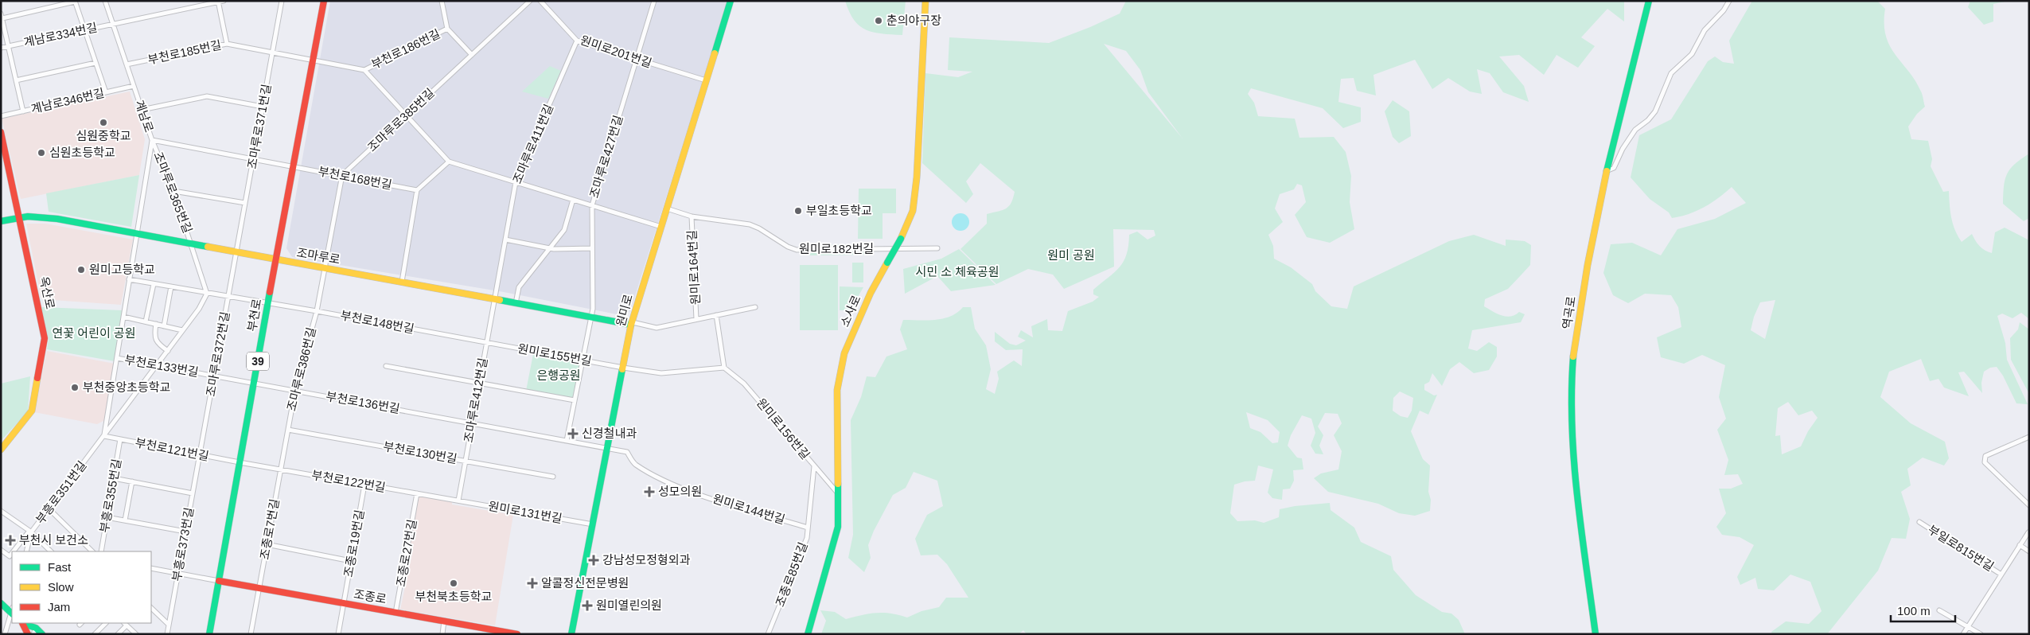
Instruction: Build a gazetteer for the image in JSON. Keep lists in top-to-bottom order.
{
  "streets": {
    "street": [
      "계남로334번길",
      "부천로186번길",
      "원미로201번길",
      "부천로185번길",
      "계남로346번길",
      "계남로",
      "조마루로385번길",
      "조마루로371번길",
      "조마루로411번길",
      "조마루로427번길",
      "부천로168번길",
      "조마루로365번길",
      "원미로182번길",
      "조마루로",
      "원미로164번길",
      "옥산로",
      "원미로",
      "소사로",
      "역곡로",
      "부천로",
      "부천로148번길",
      "조마루로372번길",
      "원미로155번길",
      "39",
      "부천로133번길",
      "조마루로386번길",
      "조마루로412번길",
      "부천로136번길",
      "원미로156번길",
      "부천로121번길",
      "부천로130번길",
      "부천로122번길",
      "부흥로351번길",
      "부흥로355번길",
      "원미로144번길",
      "원미로131번길",
      "조종로7번길",
      "조종로19번길",
      "부흥로373번길",
      "부일로815번길",
      "조종로27번길",
      "조종로85번길",
      "조종로"
    ]
  },
  "crossings": [
    ["계남로334번길", "계남로346번길"],
    ["계남로334번길", "계남로"],
    ["부천로186번길", "부천로185번길"],
    ["부천로186번길", "조마루로385번길"],
    ["부천로186번길", "부천로"],
    ["원미로201번길", "조마루로411번길"],
    ["원미로201번길", "조마루로427번길"],
    ["원미로201번길", "원미로"],
    ["부천로185번길", "계남로"],
    ["부천로185번길", "조마루로371번길"],
    ["부천로185번길", "부천로"],
    ["계남로346번길", "계남로"],
    ["계남로", "부천로168번길"],
    ["계남로", "조마루로365번길"],
    ["계남로", "조마루로"],
    ["계남로", "부천로148번길"],
    ["계남로", "부천로133번길"],
    ["계남로", "부천로121번길"],
    ["계남로", "부흥로351번길"],
    ["조마루로385번길", "부천로168번길"],
    ["조마루로371번길", "부천로168번길"],
    ["조마루로371번길", "조마루로"],
    ["조마루로371번길", "조마루로372번길"],
    ["조마루로411번길", "조마루로"],
    ["조마루로411번길", "조마루로412번길"],
    ["조마루로427번길", "조마루로"],
    ["조마루로427번길", "원미로155번길"],
    ["조마루로427번길", "부천로136번길"],
    ["조마루로427번길", "원미로144번길"],
    ["부천로168번길", "조마루로365번길"],
    ["부천로168번길", "부천로"],
    ["조마루로365번길", "조마루로"],
    ["조마루로365번길", "부천로148번길"],
    ["조마루로365번길", "부흥로351번길"],
    ["원미로182번길", "원미로164번길"],
    ["원미로182번길", "원미로"],
    ["조마루로", "원미로164번길"],
    ["조마루로", "옥산로"],
    ["조마루로", "원미로"],
    ["조마루로", "부천로"],
    ["조마루로", "조마루로372번길"],
    ["조마루로", "조마루로386번길"],
    ["조마루로", "조마루로412번길"],
    ["원미로164번길", "원미로"],
    ["원미로", "원미로155번길"],
    ["원미로", "원미로144번길"],
    ["원미로", "원미로131번길"],
    ["소사로", "원미로156번길"],
    ["부천로", "부천로148번길"],
    ["부천로", "부천로133번길"],
    ["부천로", "부천로136번길"],
    ["부천로", "부천로121번길"],
    ["부천로", "부천로122번길"],
    ["부천로", "조종로"],
    ["부천로148번길", "조마루로372번길"],
    ["부천로148번길", "원미로155번길"],
    ["부천로148번길", "조마루로386번길"],
    ["부천로148번길", "조마루로412번길"],
    ["부천로148번길", "부흥로351번길"],
    ["조마루로372번길", "부천로133번길"],
    ["조마루로372번길", "부천로121번길"],
    ["조마루로372번길", "부흥로373번길"],
    ["원미로155번길", "조마루로412번길"],
    ["부천로133번길", "부천로136번길"],
    ["부천로133번길", "부흥로351번길"],
    ["조마루로386번길", "부천로136번길"],
    ["조마루로386번길", "부천로130번길"],
    ["조마루로386번길", "부천로122번길"],
    ["조마루로386번길", "조종로7번길"],
    ["조마루로412번길", "부천로136번길"],
    ["조마루로412번길", "부천로130번길"],
    ["조마루로412번길", "부천로122번길"],
    ["조마루로412번길", "원미로131번길"],
    ["부천로136번길", "원미로144번길"],
    ["원미로156번길", "조종로85번길"],
    ["부천로121번길", "부천로122번길"],
    ["부천로121번길", "부흥로351번길"],
    ["부천로121번길", "부흥로355번길"],
    ["부천로121번길", "부흥로373번길"],
    ["부천로122번길", "원미로131번길"],
    ["부천로122번길", "조종로7번길"],
    ["부천로122번길", "조종로19번길"],
    ["부천로122번길", "조종로27번길"],
    ["원미로144번길", "조종로85번길"],
    ["조종로7번길", "조종로"],
    ["조종로19번길", "조종로"],
    ["조종로27번길", "조종로"]
  ],
  "parks": [
    "원미 공원",
    "시민 소 체육공원",
    "연꽃 어린이 공원",
    "은행공원"
  ],
  "places": {
    "other": [
      "춘의야구장",
      "심원중학교",
      "심원초등학교",
      "부일초등학교",
      "원미고등학교",
      "부천중앙초등학교",
      "부천북초등학교"
    ],
    "health": [
      "신경철내과",
      "성모의원",
      "부천시 보건소",
      "강남성모정형외과",
      "알콜정신전문병원",
      "원미열린의원"
    ]
  },
  "legend": ["Fast", "Slow", "Jam"],
  "scale_bar": "100 m"
}
